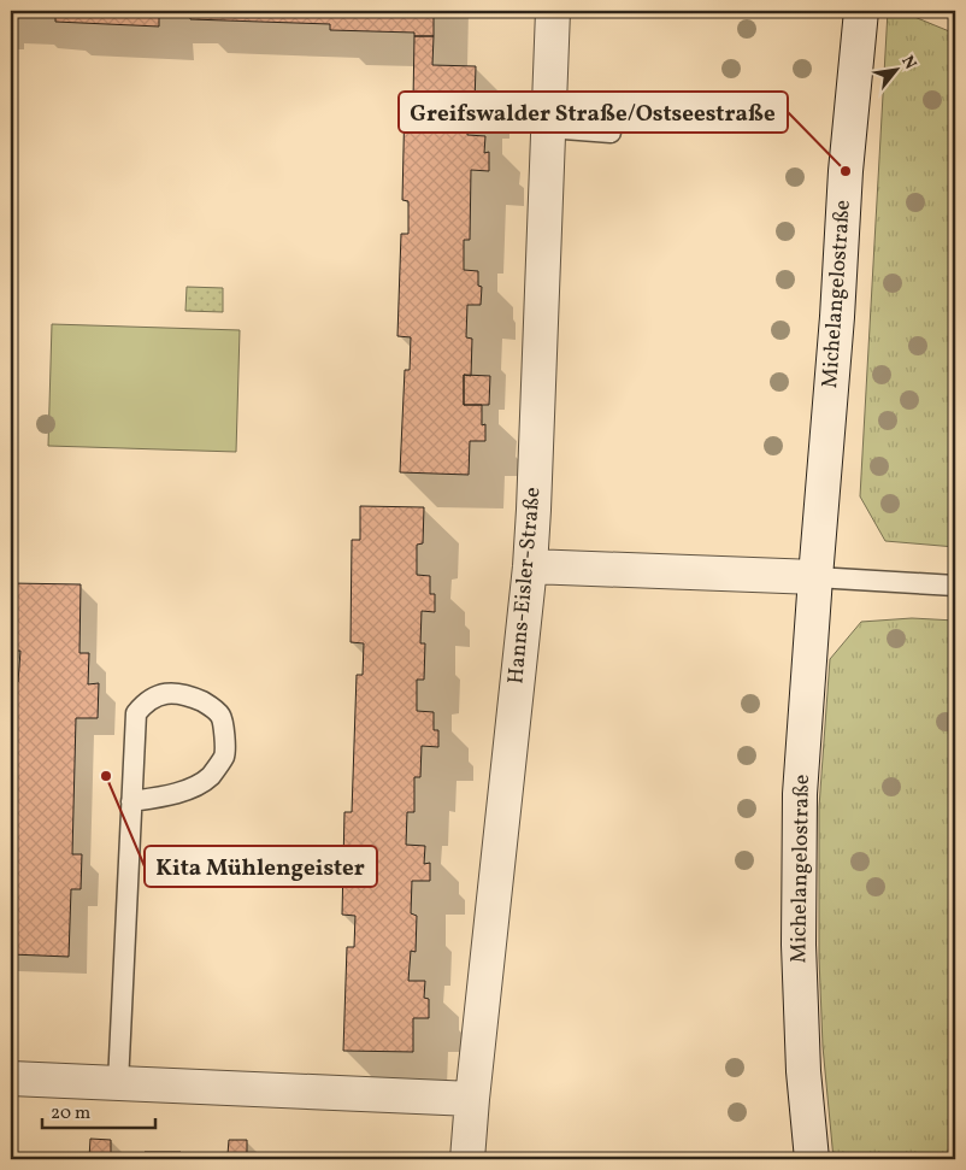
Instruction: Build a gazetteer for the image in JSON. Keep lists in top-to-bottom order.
{
  "streets": {
    "street": ["Michelangelostraße", "Hanns-Eisler-Straße"]
  },
  "places": ["Greifswalder Straße/Ostseestraße", "Kita Mühlengeister"],
  "scale_bar": "20 m",
  "north": "top right"
}
